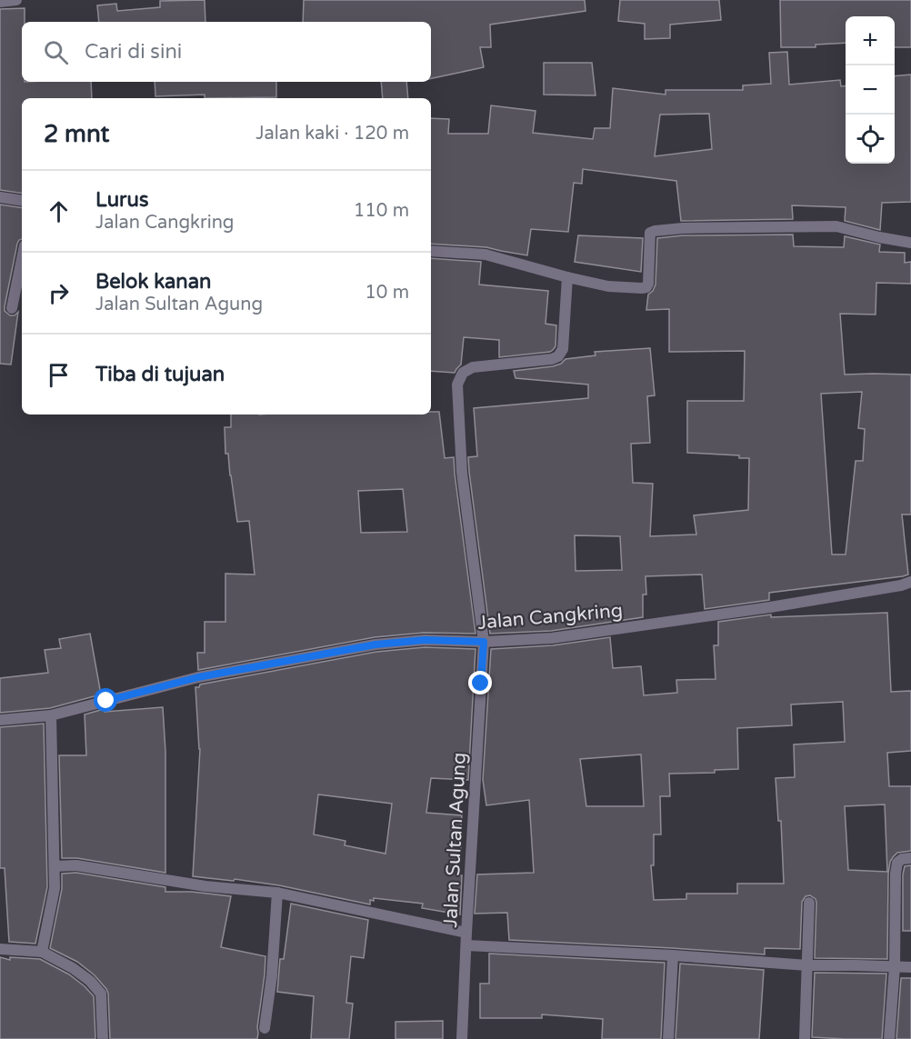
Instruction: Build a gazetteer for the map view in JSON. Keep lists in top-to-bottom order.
{
  "streets": {
    "street": ["Jalan Cangkring", "Jalan Sultan Agung"]
  },
  "crossings": [
    ["Jalan Cangkring", "Jalan Sultan Agung"]
  ],
  "page": {
    "map_buttons": ["+", "−"],
    "search": "Cari di sini",
    "heading": ["2 mnt", "Jalan kaki · 120 m"],
    "list": [
      ["Lurus", "Jalan Cangkring", "110 m"],
      ["Belok kanan", "Jalan Sultan Agung", "10 m"],
      "Tiba di tujuan"
    ]
  }
}
